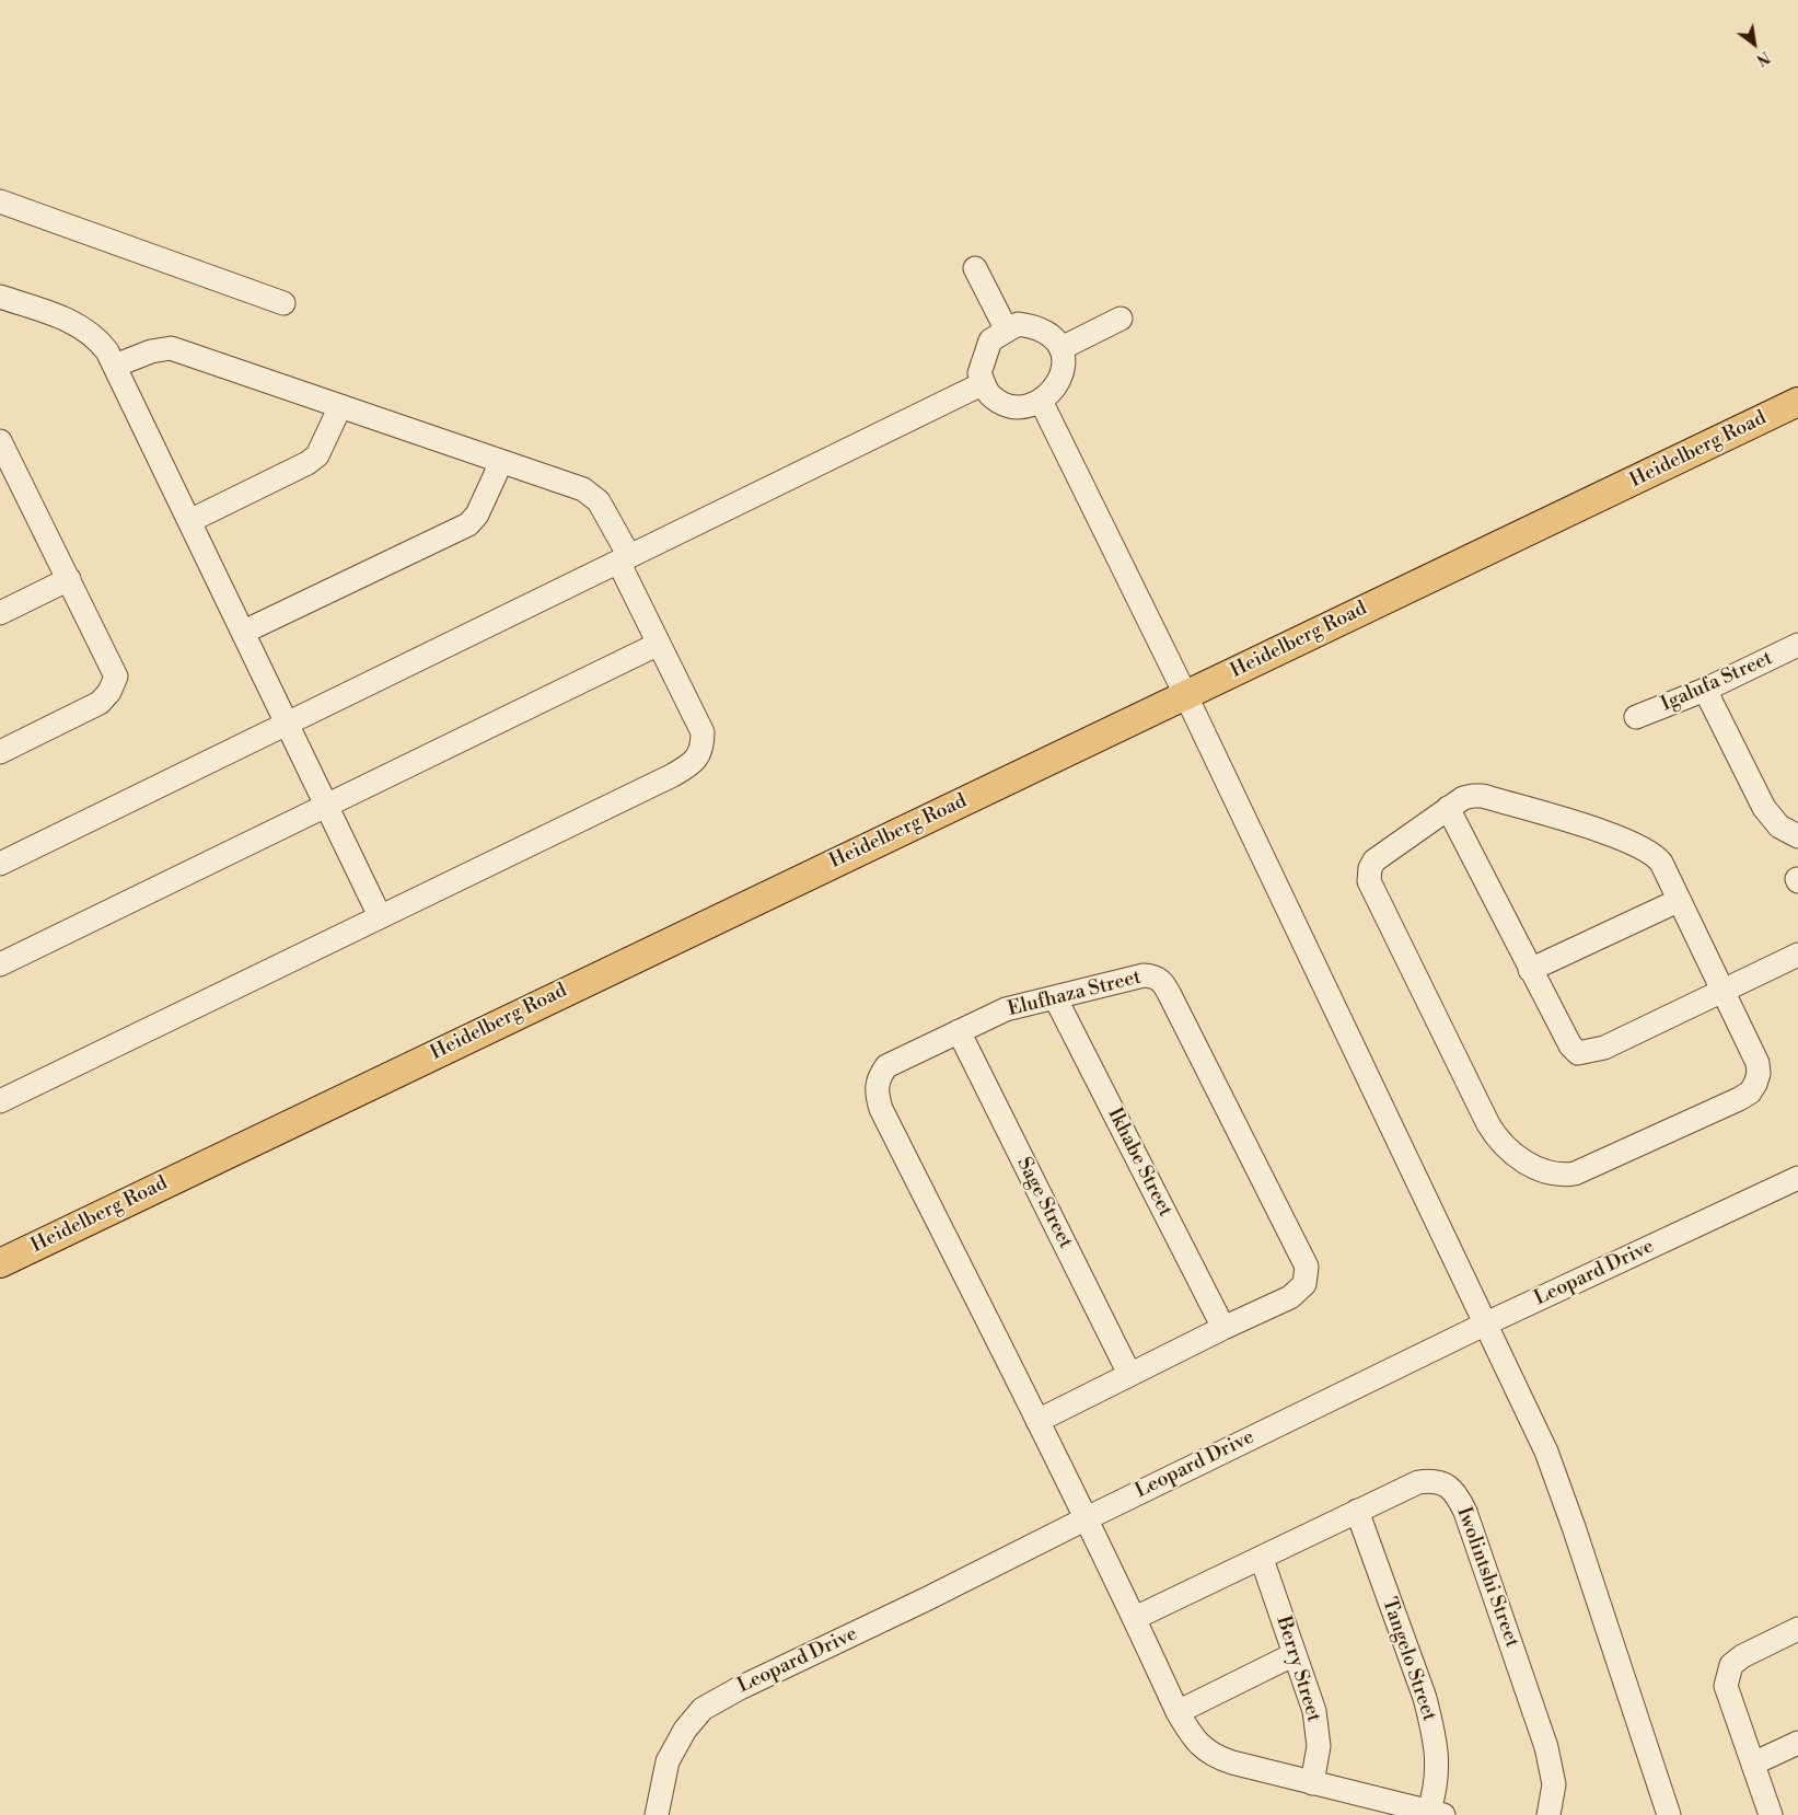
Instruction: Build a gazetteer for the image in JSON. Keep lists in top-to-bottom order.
{
  "streets": {
    "main road": ["Heidelberg Road"],
    "street": [
      "Igalufa Street",
      "Elufhaza Street",
      "Ikhabe Street",
      "Sage Street",
      "Leopard Drive",
      "Iwolintshi Street",
      "Tangelo Street",
      "Berry Street"
    ]
  },
  "crossings": [
    ["Elufhaza Street", "Ikhabe Street"],
    ["Elufhaza Street", "Sage Street"],
    ["Elufhaza Street", "Leopard Drive"],
    ["Iwolintshi Street", "Tangelo Street"],
    ["Iwolintshi Street", "Berry Street"]
  ],
  "north": "bottom right"
}
